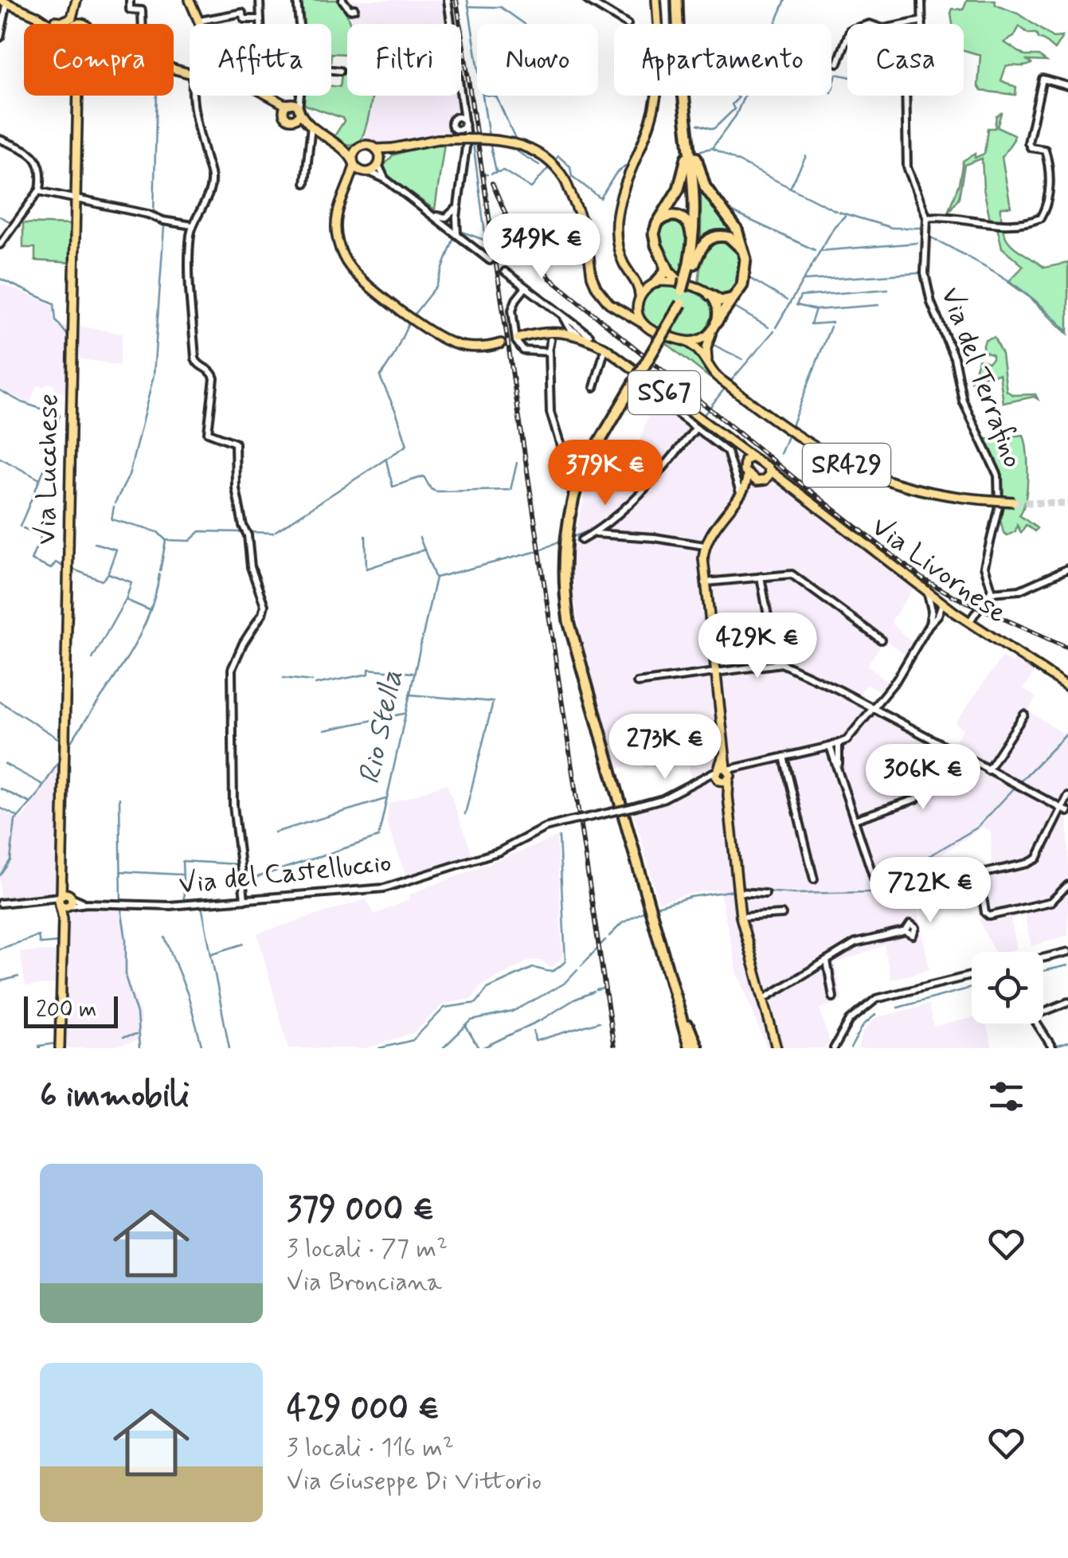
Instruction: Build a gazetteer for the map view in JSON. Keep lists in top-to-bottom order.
{
  "streets": {
    "main road": [
      "SS67",
      "SR429",
      "Via Lucchese",
      "Via Livornese"
    ],
    "street": ["Via del Terrafino", "Via del Castelluccio"]
  },
  "crossings": [
    ["SS67", "Via Livornese"],
    ["Via Lucchese", "Via del Castelluccio"]
  ],
  "water": ["Rio Stella"],
  "scale_bar": "200 m",
  "page": {
    "chip": [
      "Compra",
      "Affitta",
      "Filtri",
      "Nuovo",
      "Appartamento",
      "Casa"
    ],
    "price": [
      "349K €",
      "379K €",
      "429K €",
      "273K €",
      "306K €",
      "722K €"
    ],
    "scale": "200 m",
    "heading": "6 immobili",
    "list": [
      {
        "name": "379 000 €",
        "note": "3 locali · 77 m² · Via Bronciana"
      },
      {
        "name": "429 000 €",
        "note": "3 locali · 116 m² · Via Giuseppe Di Vittorio"
      }
    ]
  }
}
